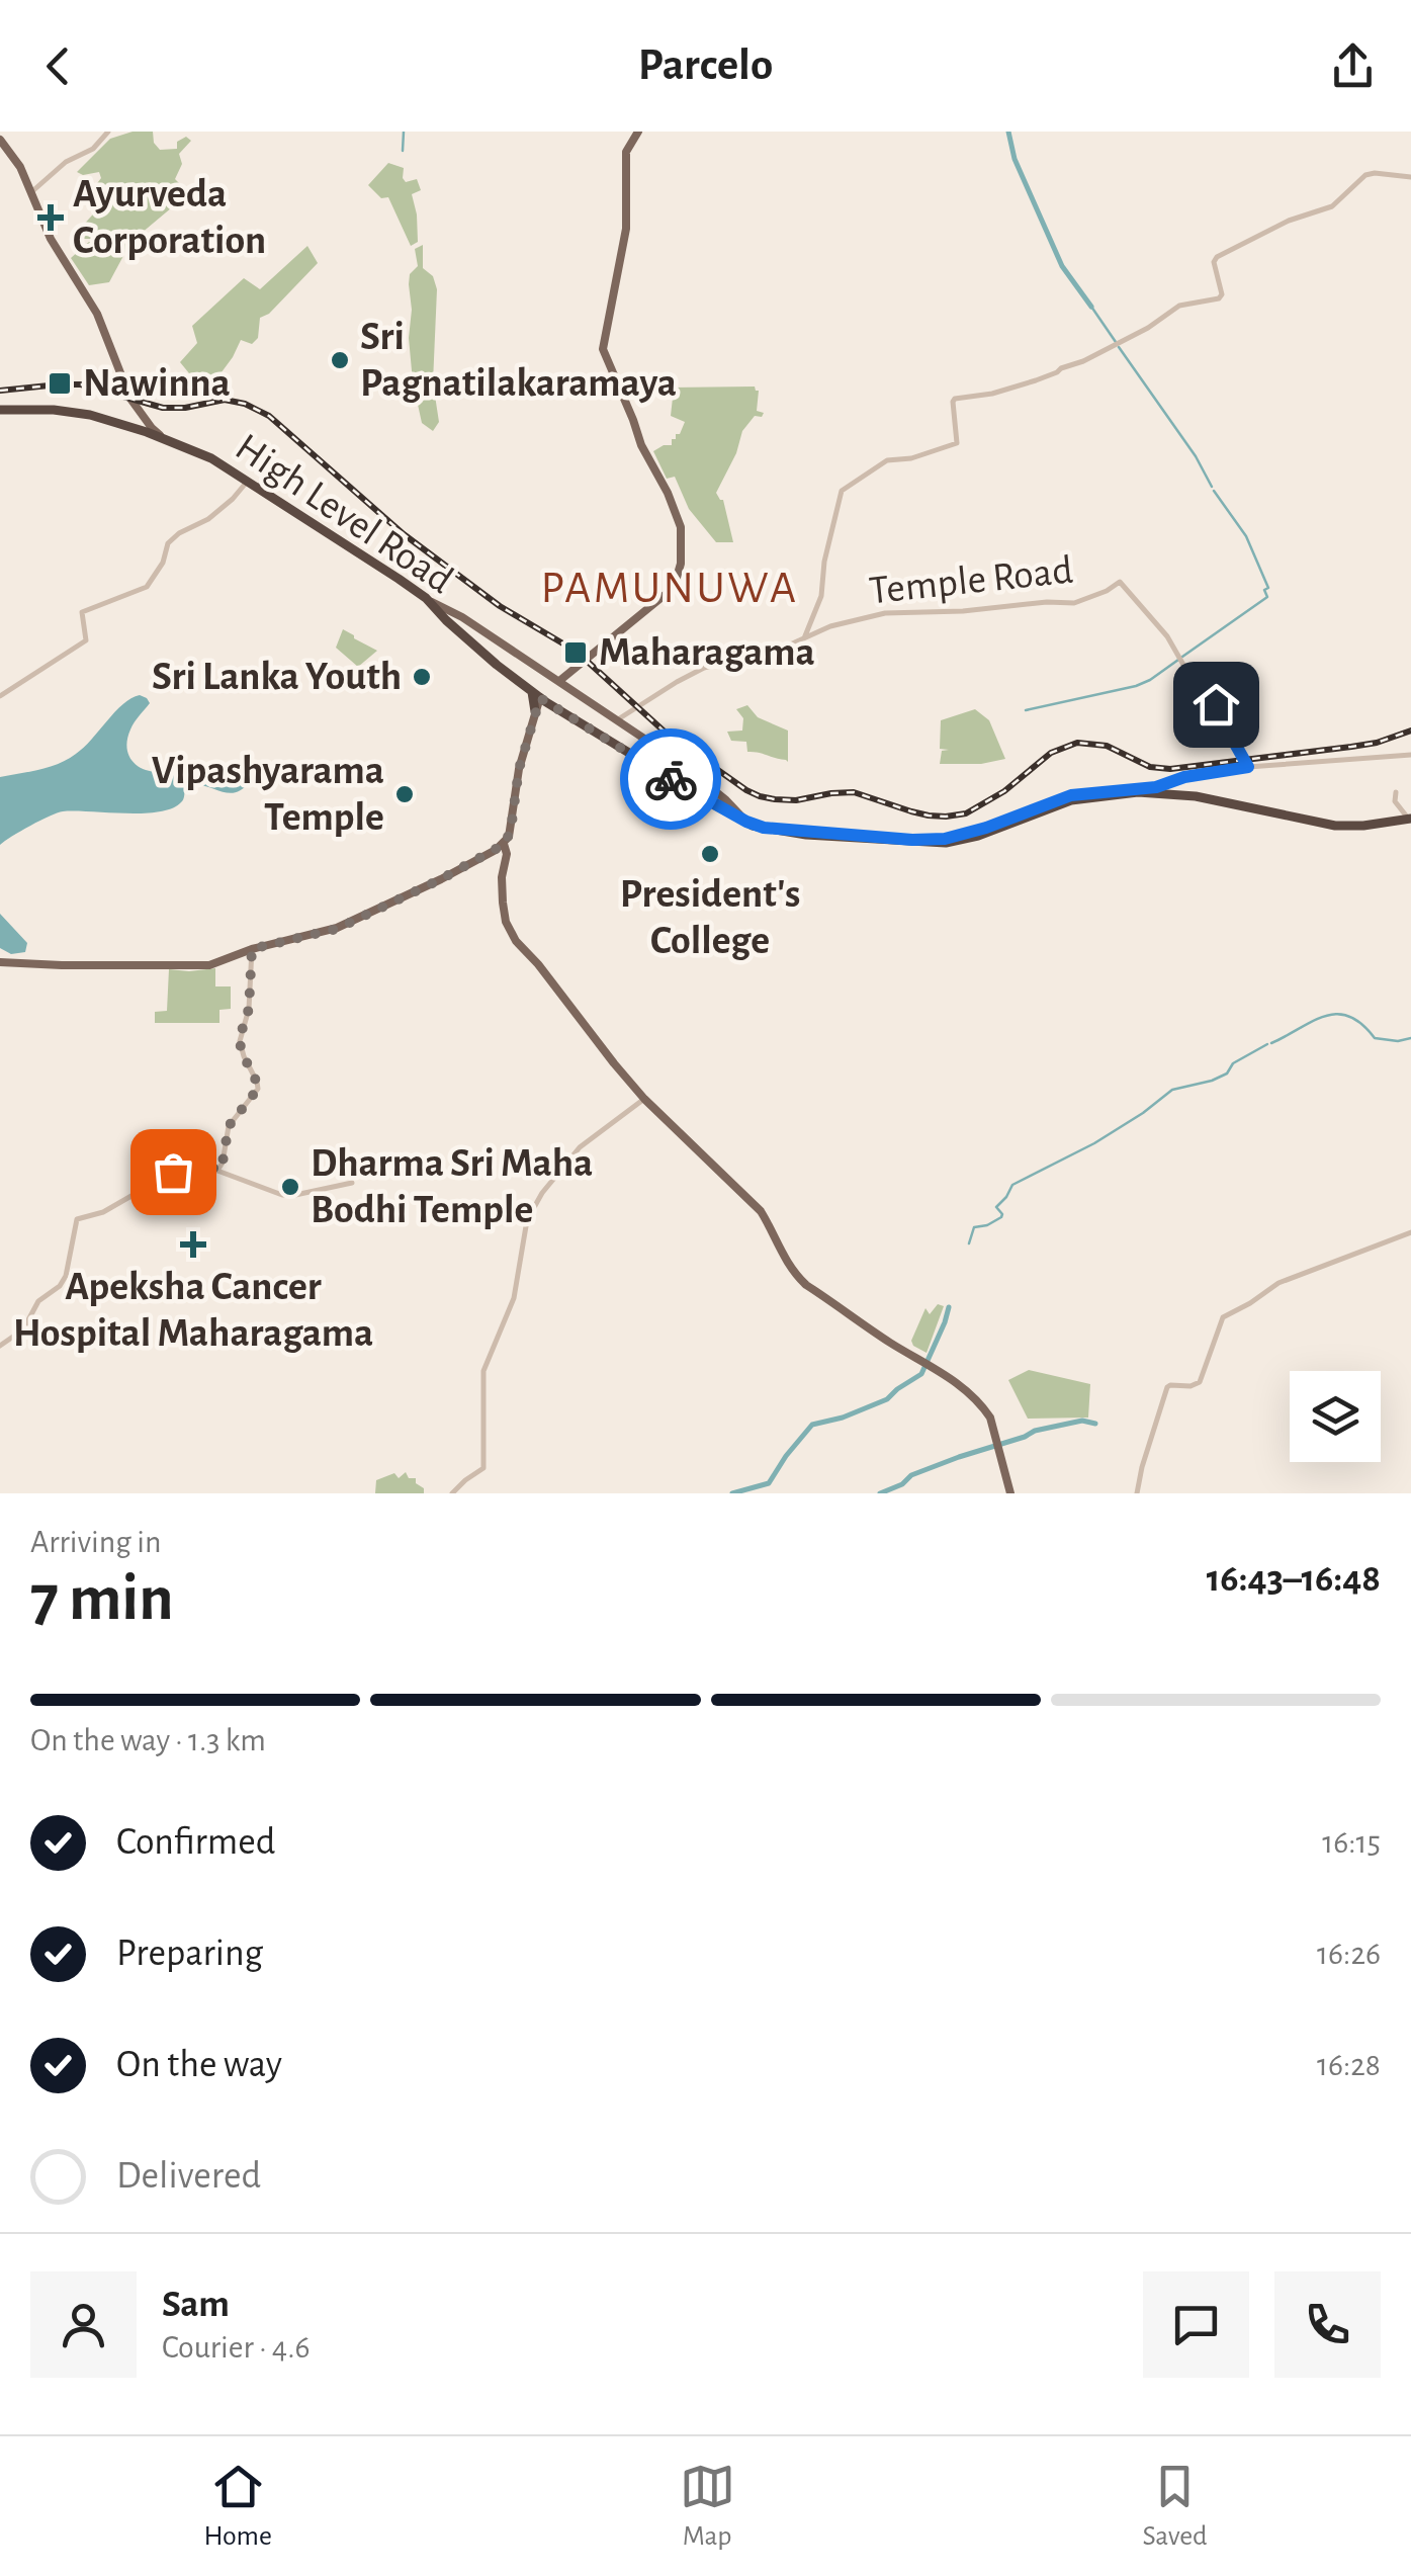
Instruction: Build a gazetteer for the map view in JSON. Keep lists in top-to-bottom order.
{
  "streets": {
    "highway": ["High Level Road"],
    "street": ["Temple Road"]
  },
  "districts": ["PAMUNUWA"],
  "places": {
    "health": ["Ayurveda Corporation", "Apeksha Cancer Hospital Maharagama"],
    "other": [
      "Sri Pagnatilakaramaya",
      "Sri Lanka Youth",
      "Vipashyarama Temple",
      "President's College",
      "Dharma Sri Maha Bodhi Temple"
    ],
    "transit": ["Nawinna", "Maharagama"]
  },
  "page": {
    "header": "Parcelo",
    "heading": ["7 min", "Arriving in", "16:43–16:48"],
    "panel": ["Sam", "Courier · 4.6"],
    "bar": "On the way · 1.3 km",
    "list": [
      ["Confirmed", "16:15"],
      ["Preparing", "16:26"],
      ["On the way", "16:28"],
      "Delivered"
    ],
    "tabs": ["Home", "Map", "Saved"]
  }
}
